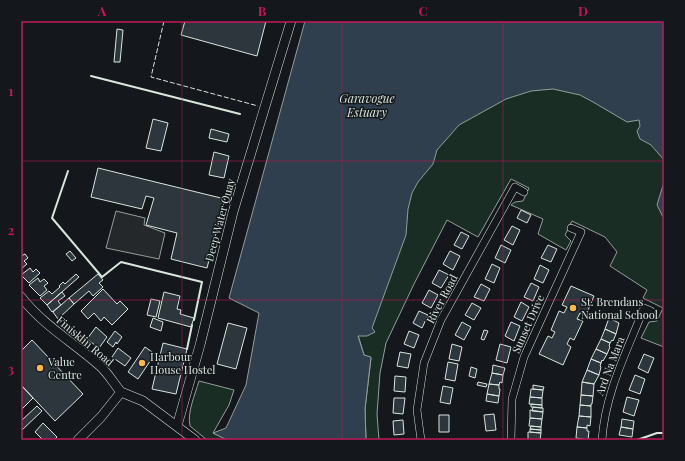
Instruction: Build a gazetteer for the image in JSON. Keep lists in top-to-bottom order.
{
  "streets": {
    "street": [
      "Deep Water Quay",
      "River Road",
      "Sunset Drive",
      "Finisklin Road",
      "Ard Na Mara"
    ]
  },
  "water": ["Garavogue Estuary"],
  "places": ["St. Brendans National School", "Harbour House Hostel", "Value Centre"],
  "grid": {
    "columns": [
      "A",
      "B",
      "C",
      "D"
    ],
    "rows": ["1", "2", "3"]
  }
}
